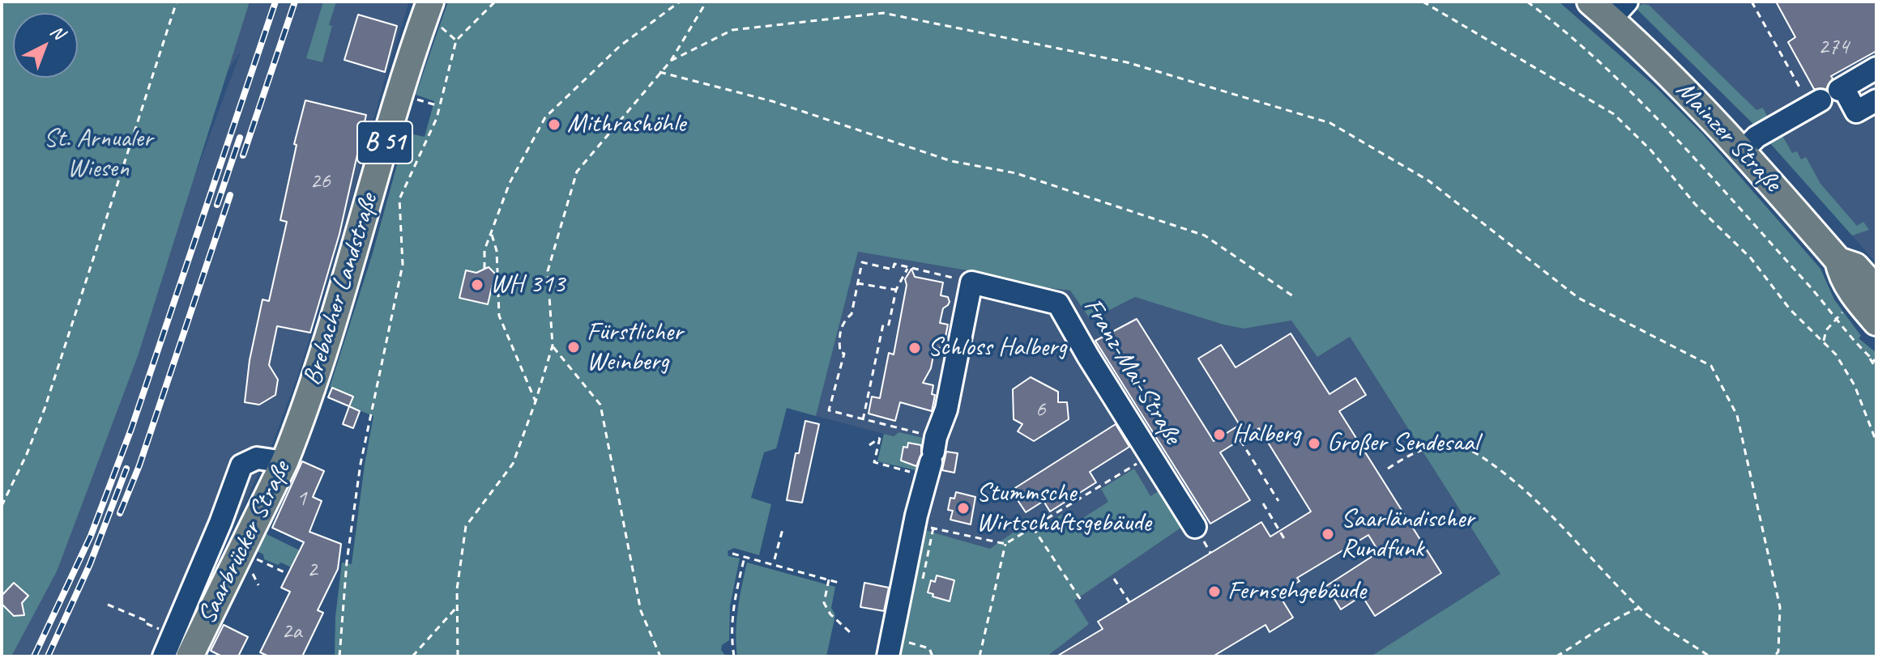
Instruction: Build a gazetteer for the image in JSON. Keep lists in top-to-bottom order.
{
  "streets": {
    "main road": [
      "Mainzer Straße",
      "B 51",
      "Brebacher Landstraße",
      "Saarbrücker Straße"
    ],
    "street": ["Franz-Mai-Straße"]
  },
  "crossings": [
    ["Brebacher Landstraße", "Saarbrücker Straße"]
  ],
  "parks": ["St. Arnualer Wiesen"],
  "places": [
    "Mithrashöhle",
    "WH 313",
    "Fürstlicher Weinberg",
    "Schloss Halberg",
    "Halberg",
    "Großer Sendesaal",
    "Stummsche Wirtschaftsgebäude",
    "Saarländischer Rundfunk",
    "Fernsehgebäude"
  ],
  "house_numbers": [
    "274",
    "26",
    "6",
    "1",
    "2",
    "2a"
  ],
  "north": "top right"
}
